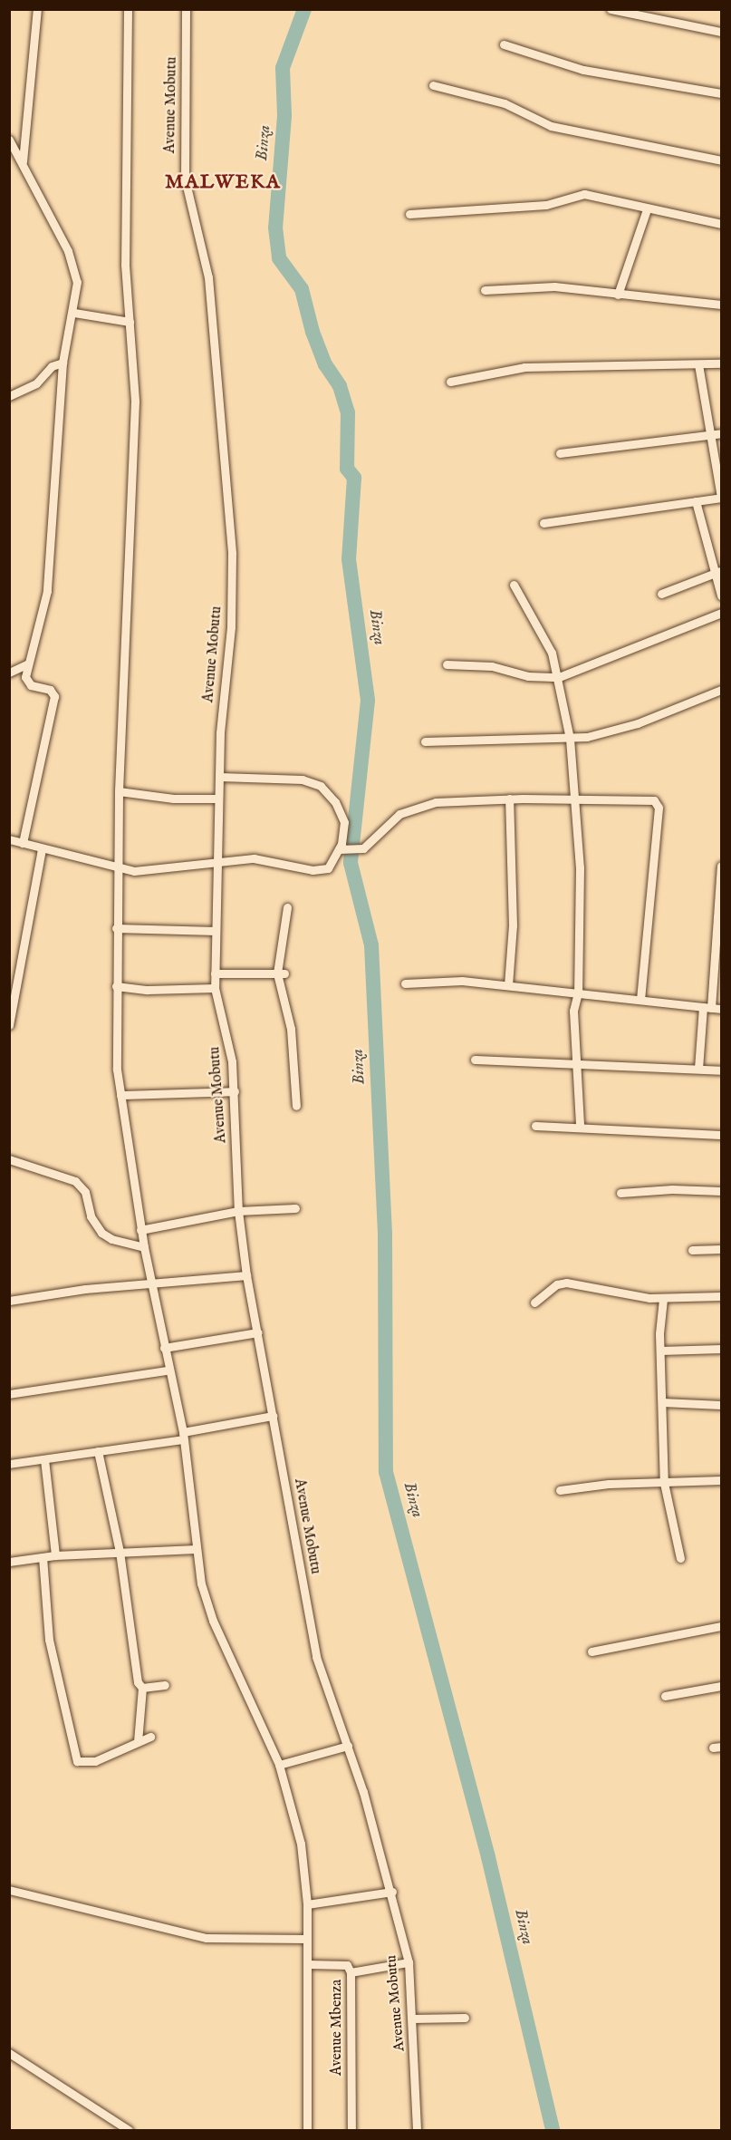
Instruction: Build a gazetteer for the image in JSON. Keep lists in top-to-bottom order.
{
  "streets": {
    "street": ["Avenue Mobutu", "Avenue Mbenza"]
  },
  "districts": ["MALWEKA"],
  "water": ["Binza"]
}
